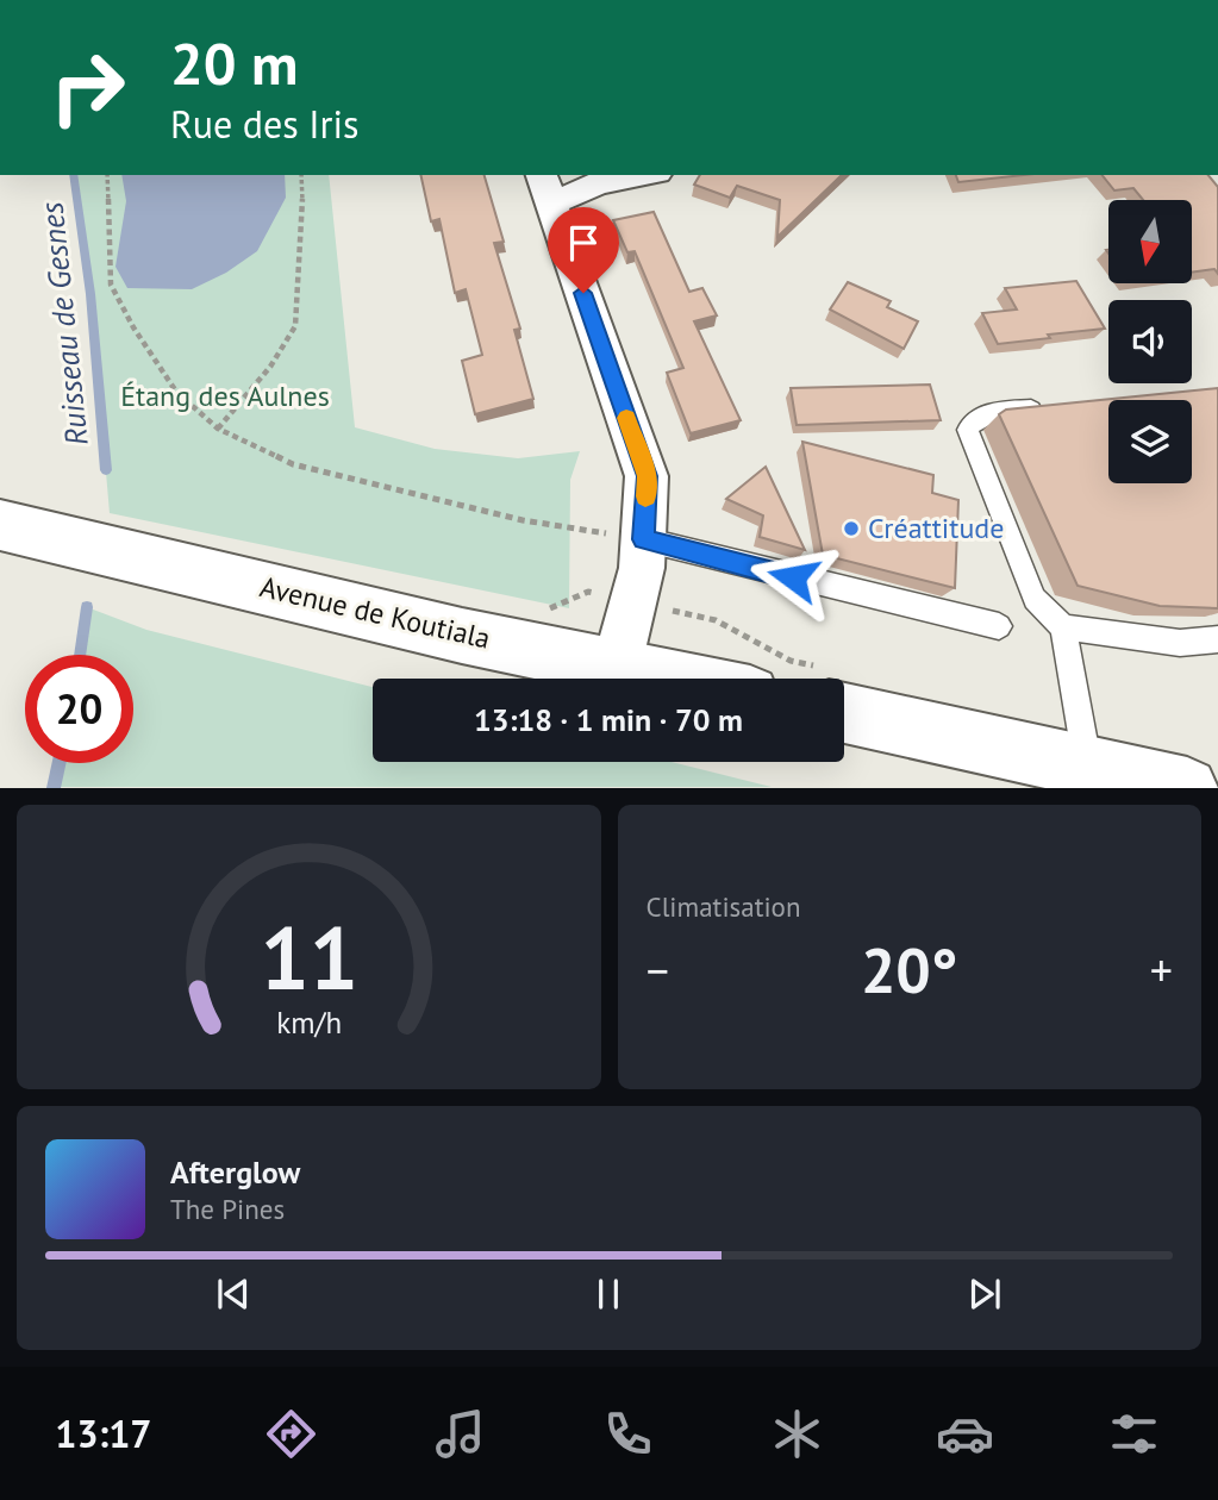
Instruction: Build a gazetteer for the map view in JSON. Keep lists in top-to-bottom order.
{
  "streets": {
    "main road": ["Avenue de Koutiala"]
  },
  "water": ["Ruisseau de Gesnes"],
  "parks": ["Étang des Aulnes"],
  "places": ["Créattitude"],
  "north": "bottom",
  "page": {
    "turn": ["20 m", "Rue des Iris"],
    "limit": "20",
    "trip": "13:18 · 1 min · 70 m",
    "tile": "Climatisation",
    "heat": ["−", "20°", "+"],
    "song": ["Afterglow", "The Pines"],
    "tabs": "13:17",
    "gauge": ["11", "km/h"]
  }
}
